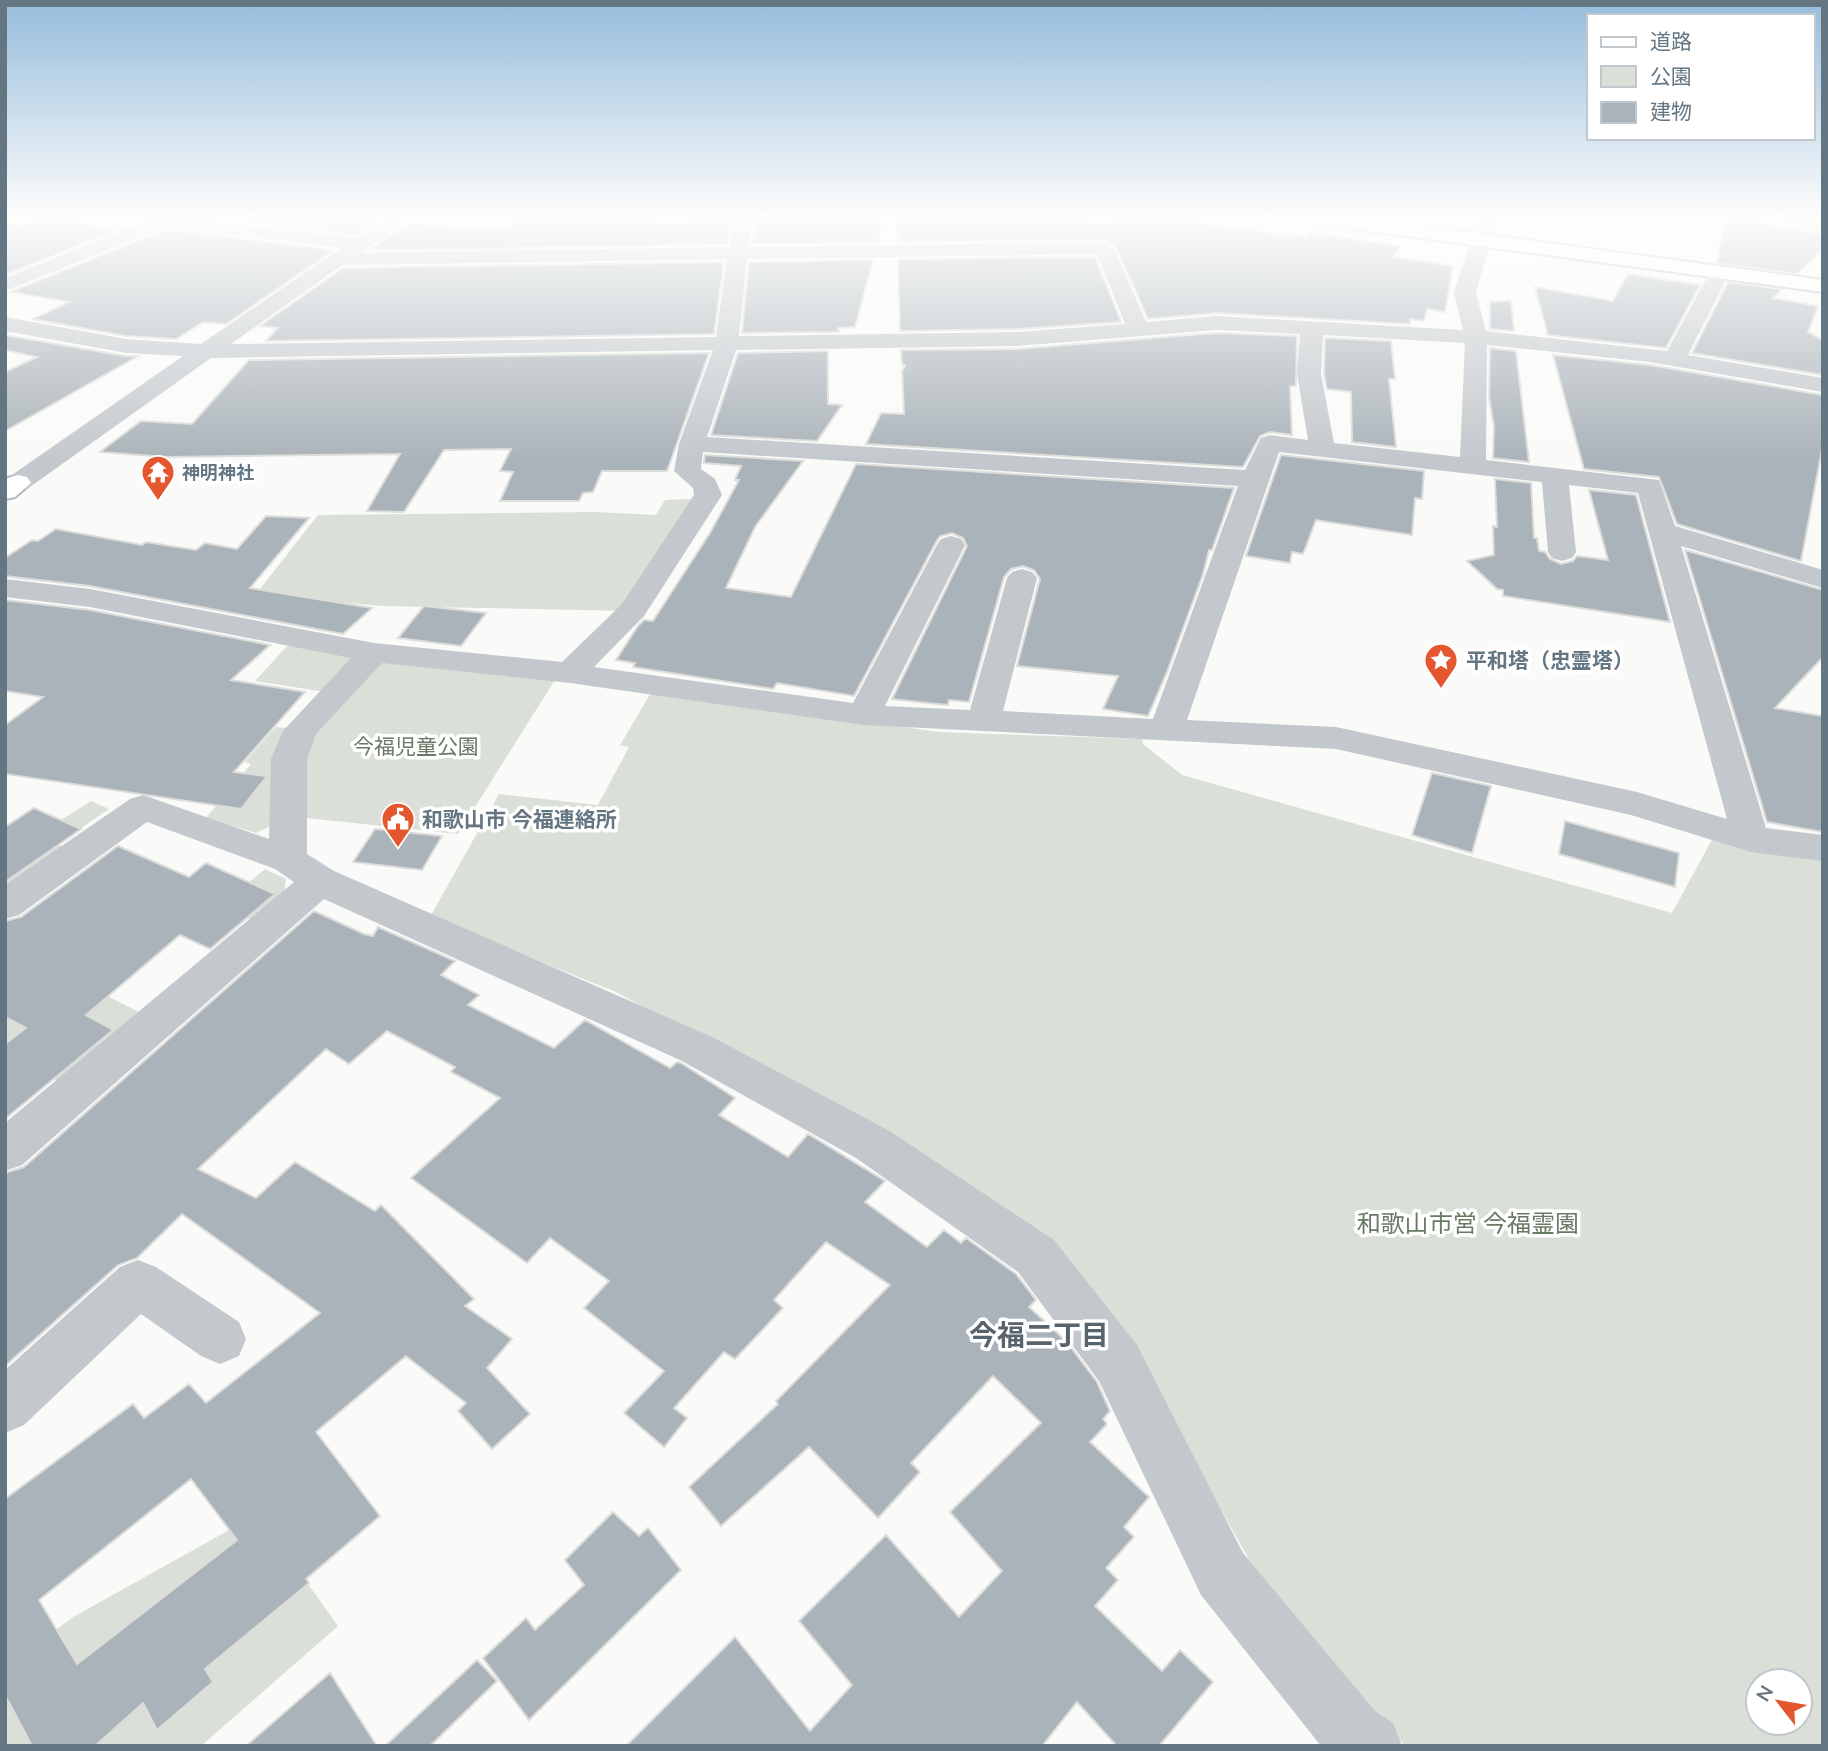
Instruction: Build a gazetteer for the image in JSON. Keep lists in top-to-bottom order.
{
  "districts": ["今福二丁目"],
  "parks": ["今福児童公園", "和歌山市営 今福霊園"],
  "places": {
    "temple": ["神明神社"],
    "place": ["平和塔（忠霊塔）"],
    "public building": ["和歌山市 今福連絡所"]
  },
  "legend": ["道路", "公園", "建物"],
  "north": "top left"
}
